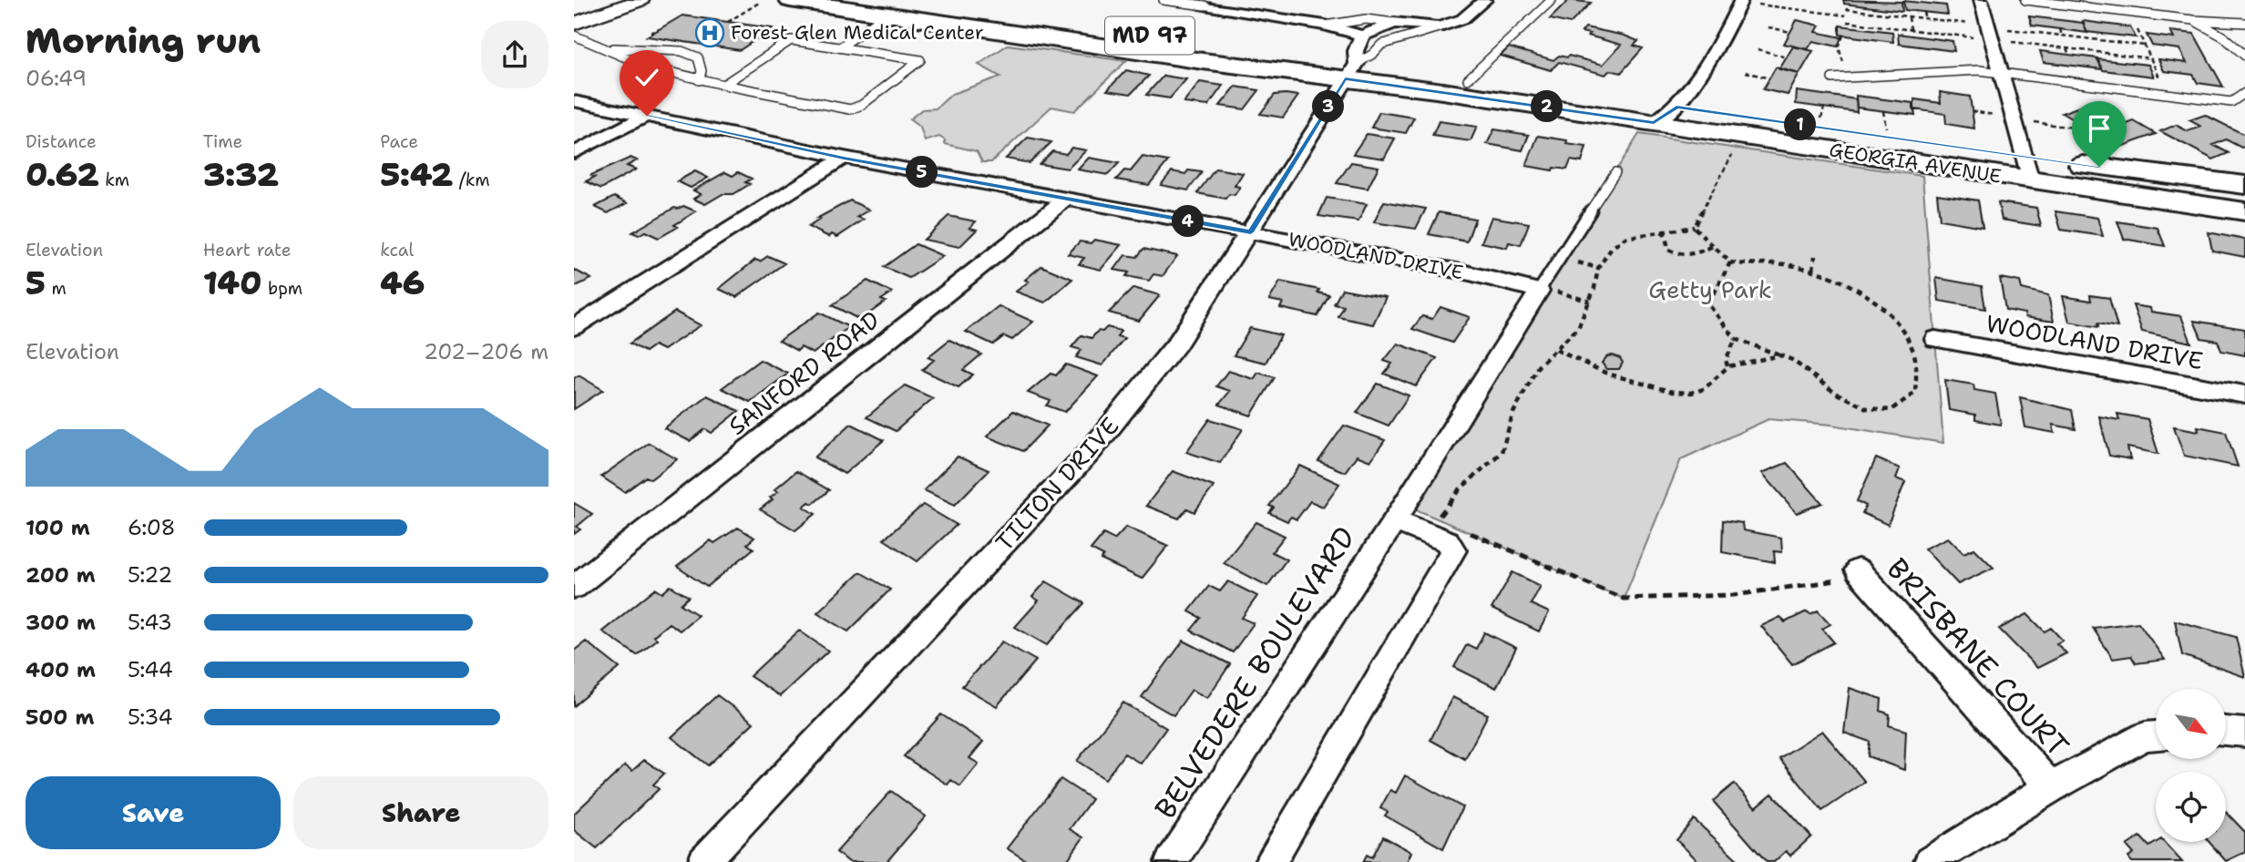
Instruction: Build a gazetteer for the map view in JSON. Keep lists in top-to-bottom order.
{
  "streets": {
    "main road": ["MD 97", "GEORGIA AVENUE"],
    "street": [
      "WOODLAND DRIVE",
      "SANFORD ROAD",
      "TILTON DRIVE",
      "BRISBANE COURT",
      "BELVEDERE BOULEVARD"
    ]
  },
  "crossings": [
    ["GEORGIA AVENUE", "TILTON DRIVE"],
    ["WOODLAND DRIVE", "SANFORD ROAD"],
    ["WOODLAND DRIVE", "TILTON DRIVE"],
    ["WOODLAND DRIVE", "BELVEDERE BOULEVARD"]
  ],
  "parks": ["Getty Park"],
  "places": {
    "hospital": ["Forest Glen Medical Center"]
  },
  "north": "bottom right",
  "page": {
    "heading": ["Morning run", "06:49"],
    "pins": [
      "2",
      "3",
      "1",
      "5",
      "4"
    ],
    "stats": [
      ["Distance", "0.62 km"],
      ["Time", "3:32"],
      ["Pace", "5:42 /km"],
      ["Elevation", "5 m"],
      ["Heart rate", "140 bpm"],
      ["kcal", "46"]
    ],
    "chart": ["Elevation", "202–206 m"],
    "list": [
      {
        "name": "100 m",
        "note": "6:08"
      },
      {
        "name": "200 m",
        "note": "5:22"
      },
      {
        "name": "300 m",
        "note": "5:43"
      },
      {
        "name": "400 m",
        "note": "5:44"
      },
      {
        "name": "500 m",
        "note": "5:34"
      }
    ],
    "buttons": ["Save", "Share"]
  }
}
